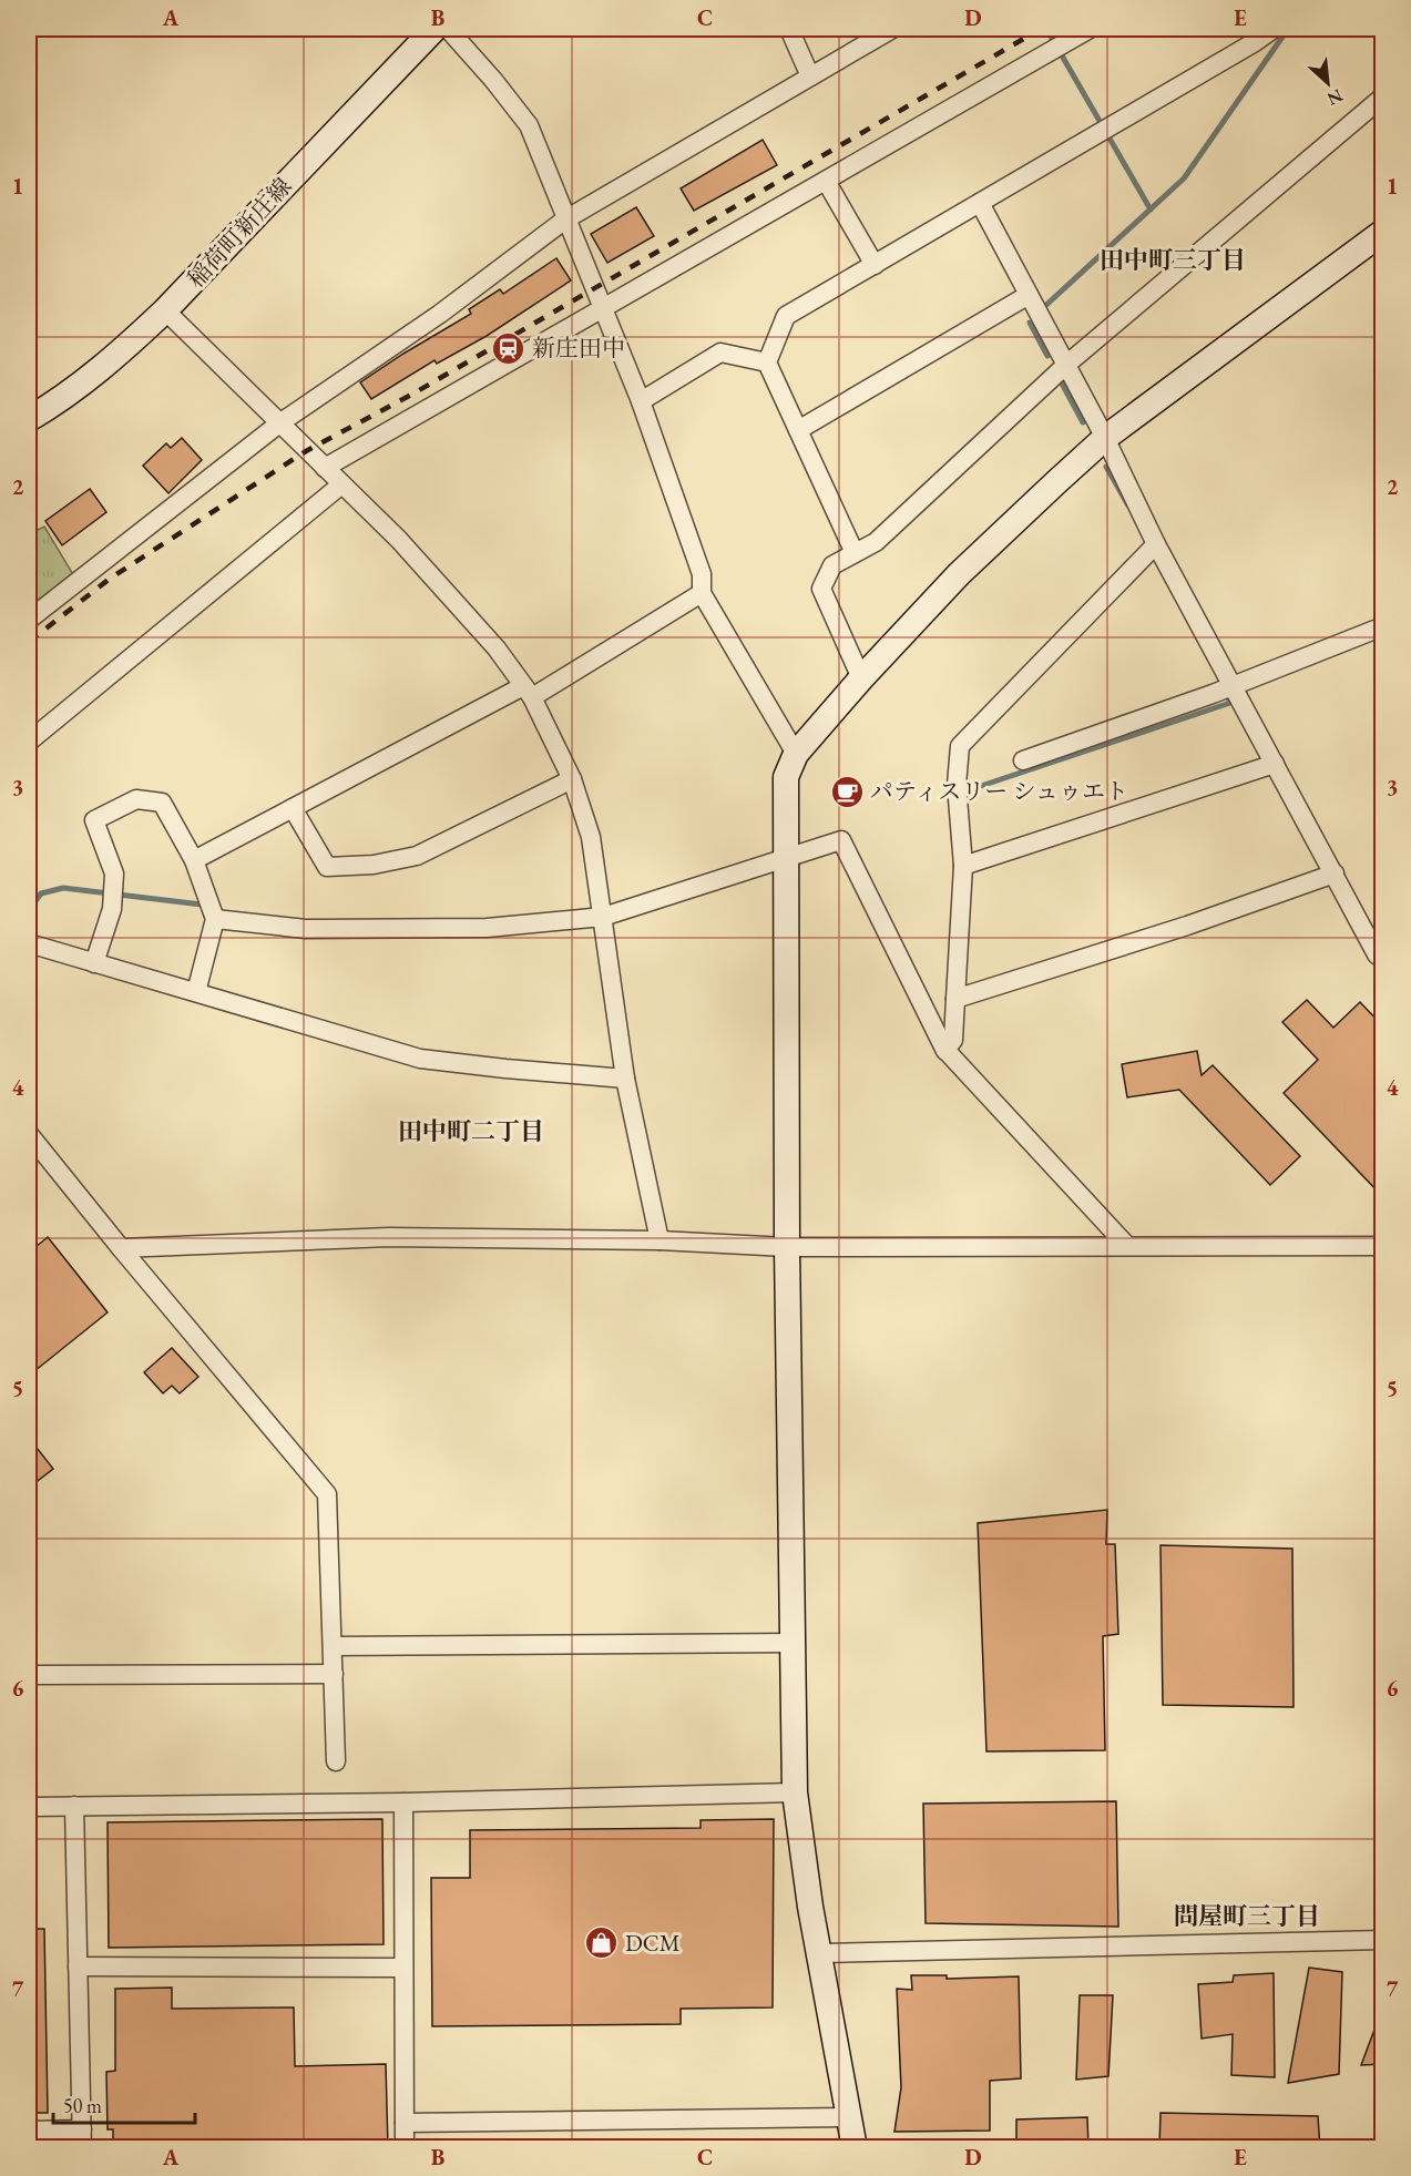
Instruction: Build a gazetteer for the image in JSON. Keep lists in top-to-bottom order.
{
  "streets": {
    "street": ["稲荷町新庄線"]
  },
  "districts": ["田中町三丁目", "田中町二丁目", "問屋町三丁目"],
  "places": {
    "station": ["新庄田中"],
    "cafe": ["パティスリー シュゥエト"],
    "shop": ["DCM"]
  },
  "scale_bar": "50 m",
  "north": "bottom right",
  "grid": {
    "columns": [
      "A",
      "B",
      "C",
      "D",
      "E"
    ],
    "rows": [
      "1",
      "2",
      "3",
      "4",
      "5",
      "6",
      "7"
    ]
  }
}
